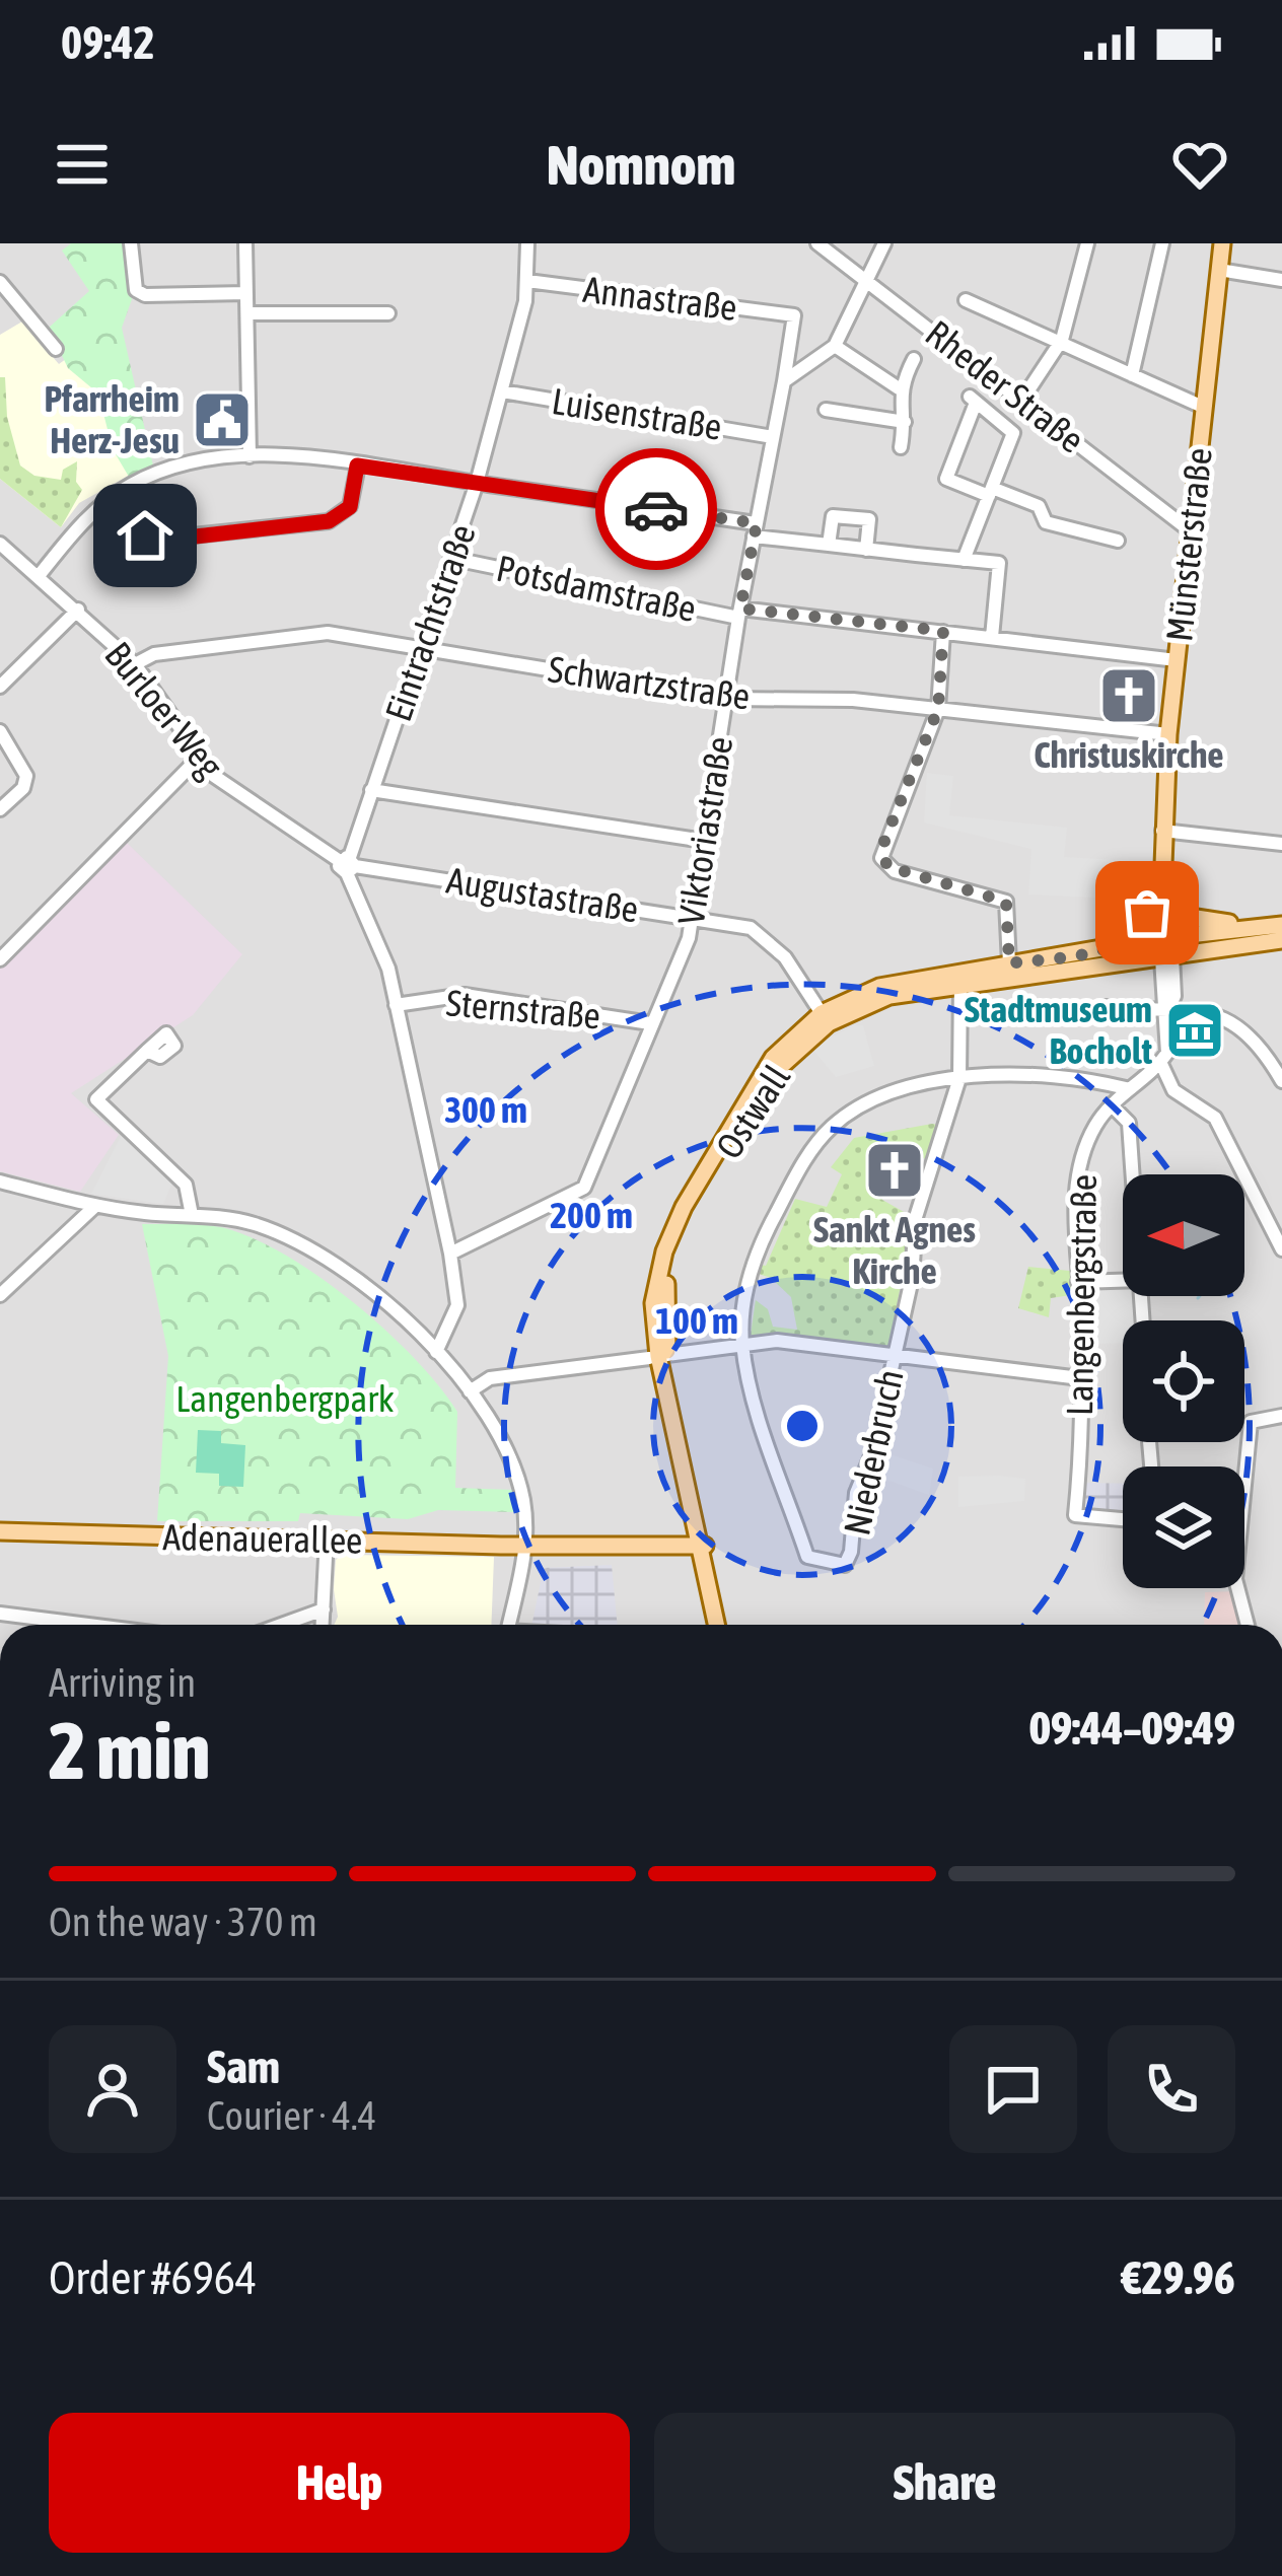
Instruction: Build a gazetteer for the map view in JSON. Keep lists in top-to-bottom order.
{
  "streets": {
    "main road": ["Münsterstraße", "Ostwall", "Adenauerallee"],
    "street": [
      "Annastraße",
      "Rheder Straße",
      "Luisenstraße",
      "Potsdamstraße",
      "Eintrachtstraße",
      "Schwartzstraße",
      "Burloer Weg",
      "Viktoriastraße",
      "Augustastraße",
      "Sternstraße",
      "Langenbergstraße",
      "Niederbruch"
    ]
  },
  "crossings": [
    ["Annastraße", "Eintrachtstraße"],
    ["Annastraße", "Viktoriastraße"],
    ["Rheder Straße", "Münsterstraße"],
    ["Luisenstraße", "Eintrachtstraße"],
    ["Luisenstraße", "Viktoriastraße"],
    ["Münsterstraße", "Potsdamstraße"],
    ["Münsterstraße", "Schwartzstraße"],
    ["Münsterstraße", "Ostwall"],
    ["Potsdamstraße", "Eintrachtstraße"],
    ["Potsdamstraße", "Viktoriastraße"],
    ["Eintrachtstraße", "Schwartzstraße"],
    ["Eintrachtstraße", "Burloer Weg"],
    ["Eintrachtstraße", "Augustastraße"],
    ["Schwartzstraße", "Burloer Weg"],
    ["Schwartzstraße", "Viktoriastraße"],
    ["Burloer Weg", "Augustastraße"],
    ["Viktoriastraße", "Augustastraße"],
    ["Viktoriastraße", "Sternstraße"],
    ["Augustastraße", "Ostwall"],
    ["Ostwall", "Niederbruch"],
    ["Ostwall", "Adenauerallee"]
  ],
  "parks": ["Langenbergpark"],
  "places": {
    "public building": ["Pfarrheim Herz-Jesu"],
    "church": ["Christuskirche", "Sankt Agnes Kirche"],
    "museum": ["Stadtmuseum Bocholt"]
  },
  "north": "left",
  "page": {
    "status": "09:42",
    "header": "Nomnom",
    "heading": ["2 min", "Arriving in", "09:44–09:49"],
    "panel": [
      "Sam",
      "Courier · 4.4",
      "Order #6964",
      "€29.96"
    ],
    "bar": "On the way · 370 m",
    "buttons": ["Help", "Share"]
  },
  "rings": ["300 m", "200 m", "100 m"]
}
